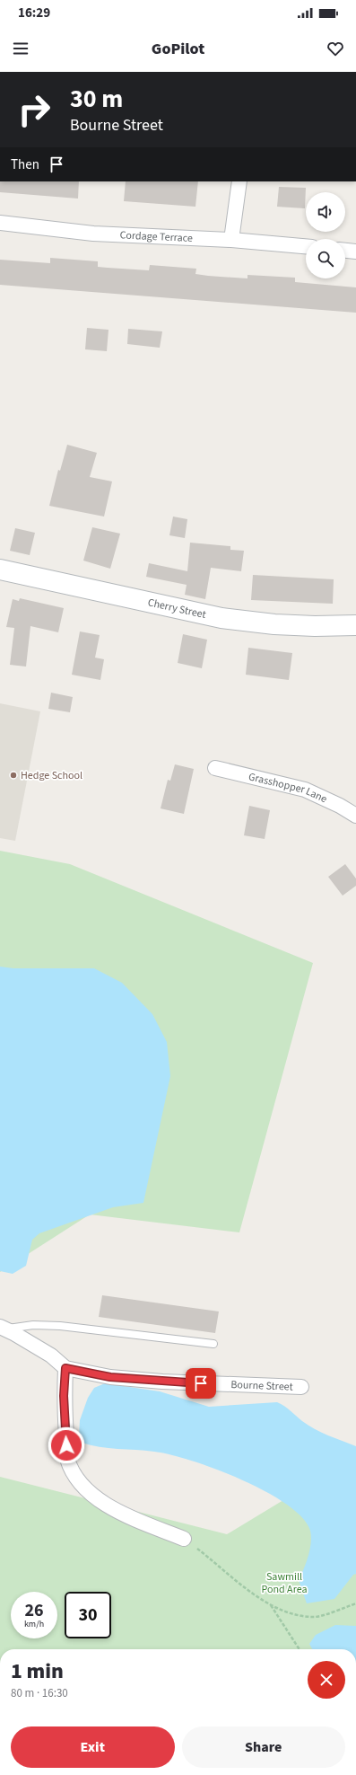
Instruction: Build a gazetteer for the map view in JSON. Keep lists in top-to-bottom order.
{
  "streets": {
    "main road": ["Cherry Street"],
    "street": ["Cordage Terrace", "Grasshopper Lane", "Bourne Street"]
  },
  "parks": ["Sawmill Pond Area"],
  "places": ["Hedge School"],
  "page": {
    "status": "16:29",
    "header": "GoPilot",
    "turn": ["30 m", "Bourne Street"],
    "then": "Then",
    "speed": "26 km/h",
    "limit": "30",
    "heading": ["1 min", "80 m · 16:30"],
    "buttons": ["Exit", "Share"]
  }
}
